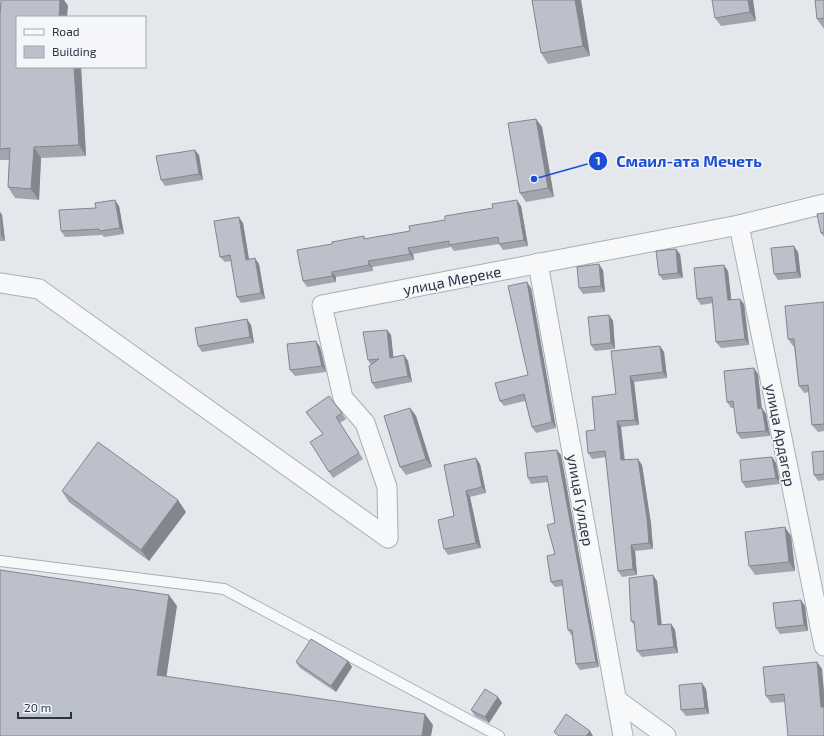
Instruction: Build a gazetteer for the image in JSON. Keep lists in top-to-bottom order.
{
  "streets": {
    "street": ["улица Мереке", "улица Ардагер", "улица Гулдер"]
  },
  "crossings": [
    ["улица Мереке", "улица Ардагер"],
    ["улица Мереке", "улица Гулдер"]
  ],
  "places": ["Смаил-ата Мечеть"],
  "legend": ["Road", "Building"],
  "scale_bar": "20 m"
}
